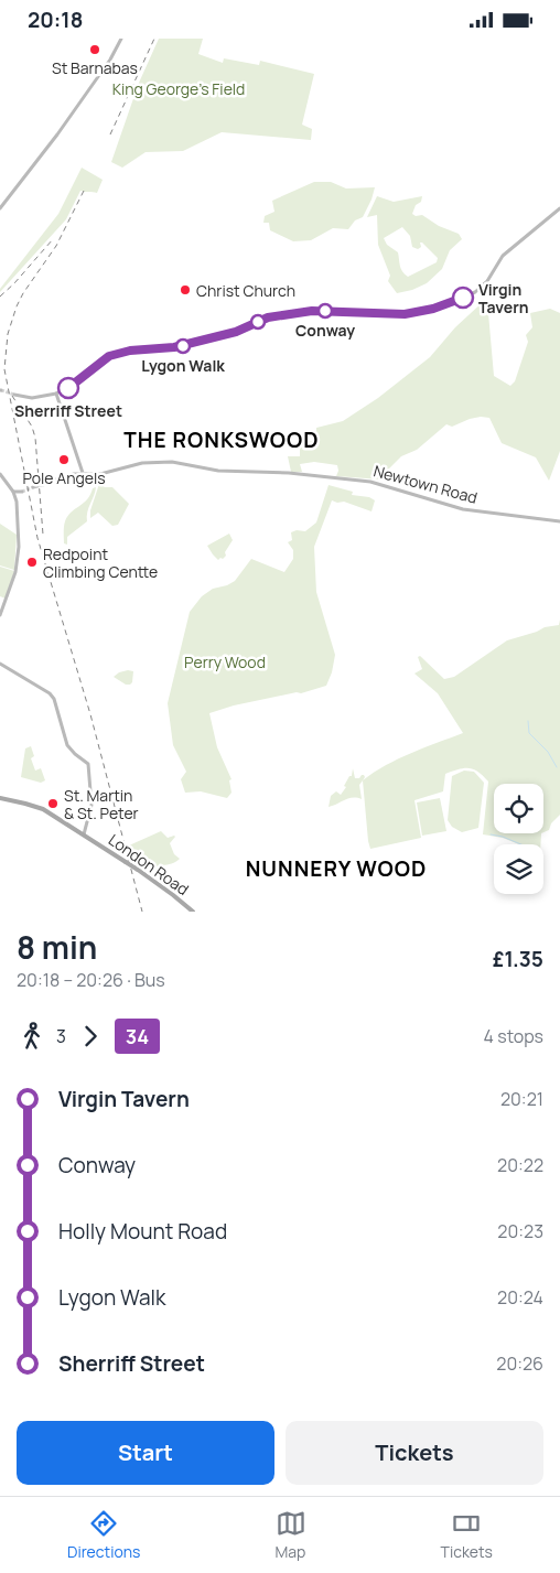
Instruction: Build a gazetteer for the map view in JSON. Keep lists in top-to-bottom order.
{
  "streets": {
    "main road": ["Newtown Road", "London Road"]
  },
  "districts": ["THE RONKSWOOD", "NUNNERY WOOD"],
  "parks": ["King George's Field", "Perry Wood"],
  "places": [
    "St Barnabas",
    "Christ Church",
    "Virgin Tavern",
    "Conway",
    "Lygon Walk",
    "Sherriff Street",
    "Pole Angels",
    "Redpoint Climbing Centte",
    "St. Martin & St. Peter"
  ],
  "lines": ["bus line 34"],
  "page": {
    "status": "20:18",
    "heading": ["8 min", "20:18 – 20:26 · Bus", "£1.35"],
    "legs": ["3", "34", "4 stops"],
    "list": [
      {
        "name": "Virgin Tavern",
        "value": "20:21"
      },
      {
        "name": "Conway",
        "value": "20:22"
      },
      {
        "name": "Holly Mount Road",
        "value": "20:23"
      },
      {
        "name": "Lygon Walk",
        "value": "20:24"
      },
      {
        "name": "Sherriff Street",
        "value": "20:26"
      }
    ],
    "buttons": ["Start", "Tickets"],
    "tabs": ["Directions", "Map", "Tickets"]
  }
}
